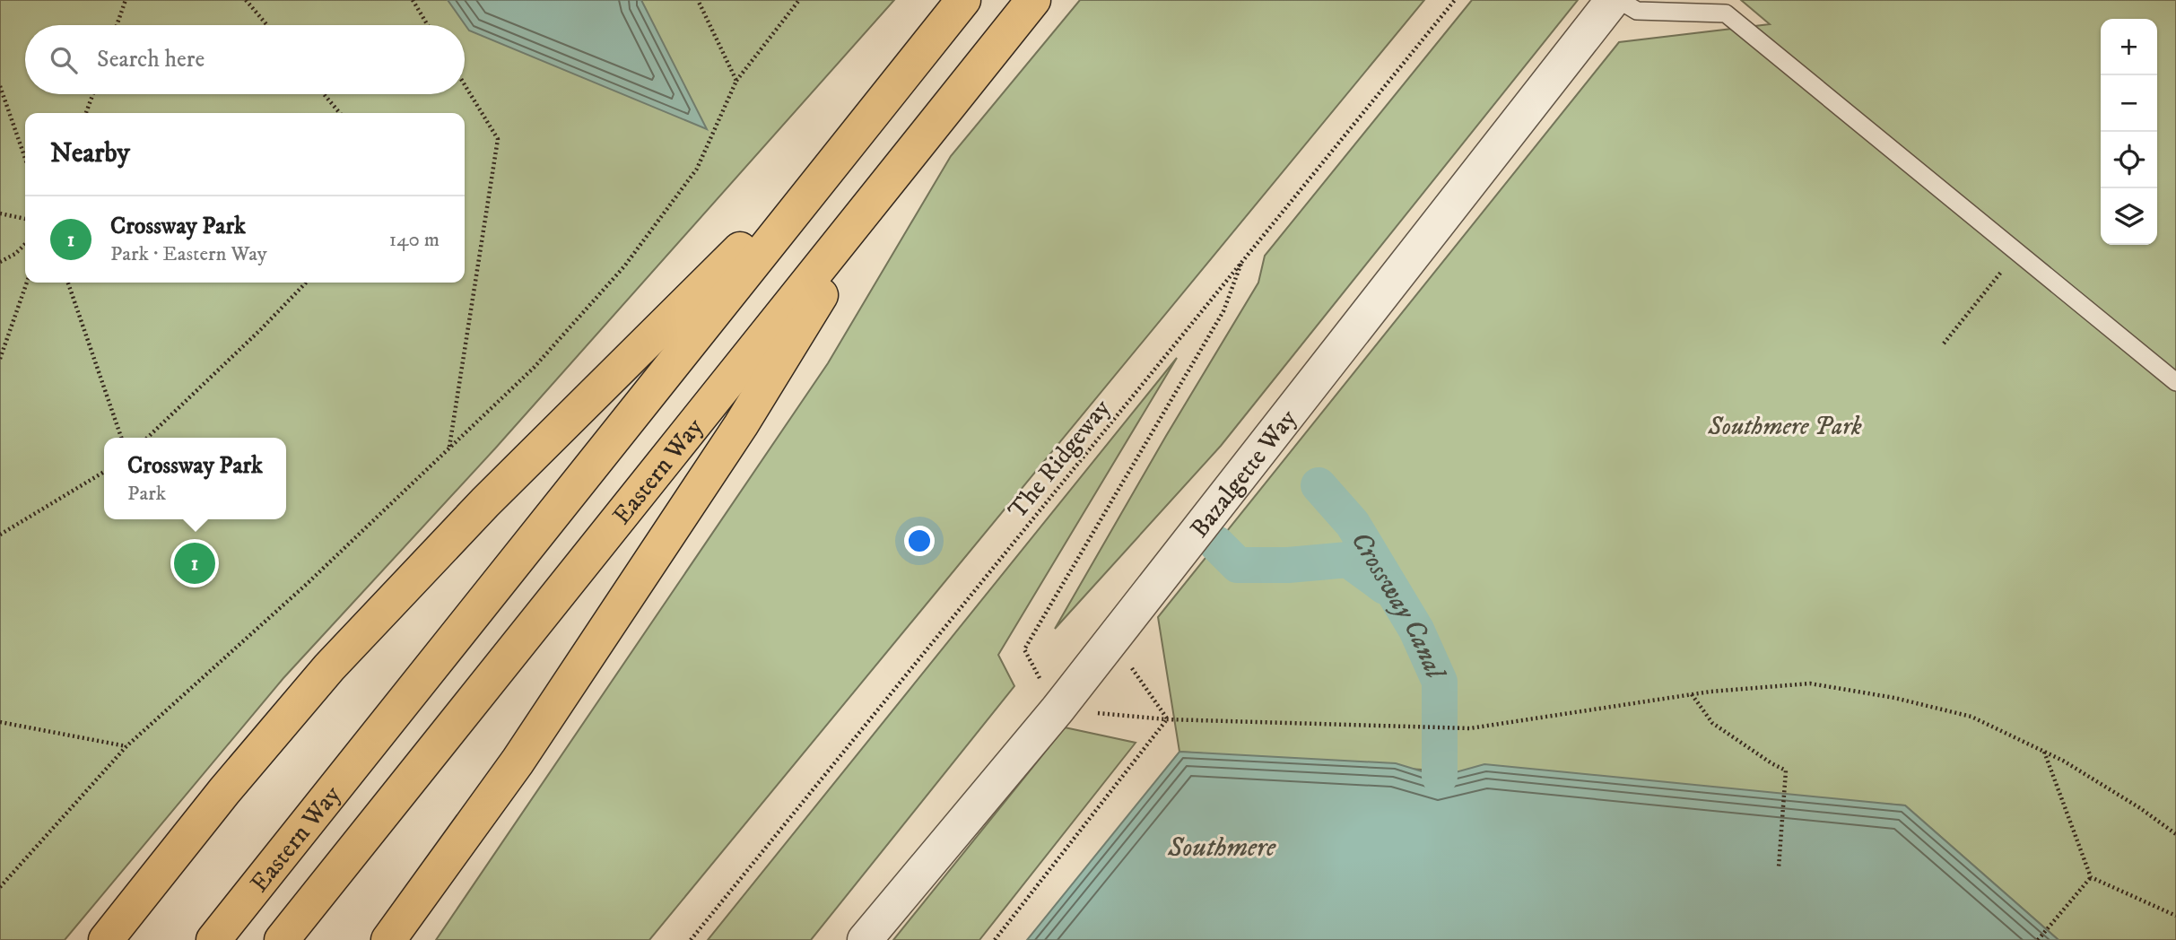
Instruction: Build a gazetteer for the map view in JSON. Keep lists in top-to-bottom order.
{
  "streets": {
    "main road": ["Eastern Way"],
    "street": ["Bazalgette Way"],
    "path": ["The Ridgeway"]
  },
  "water": ["Crossway Canal", "Southmere"],
  "parks": ["Southmere Park"],
  "page": {
    "map_buttons": ["+", "−"],
    "search": "Search here",
    "heading": "Nearby",
    "list": [
      {
        "mark": "1",
        "name": "Crossway Park",
        "note": "Park · Eastern Way",
        "value": "140 m"
      }
    ],
    "popup": ["Crossway Park", "Park"],
    "pins": "1"
  }
}
